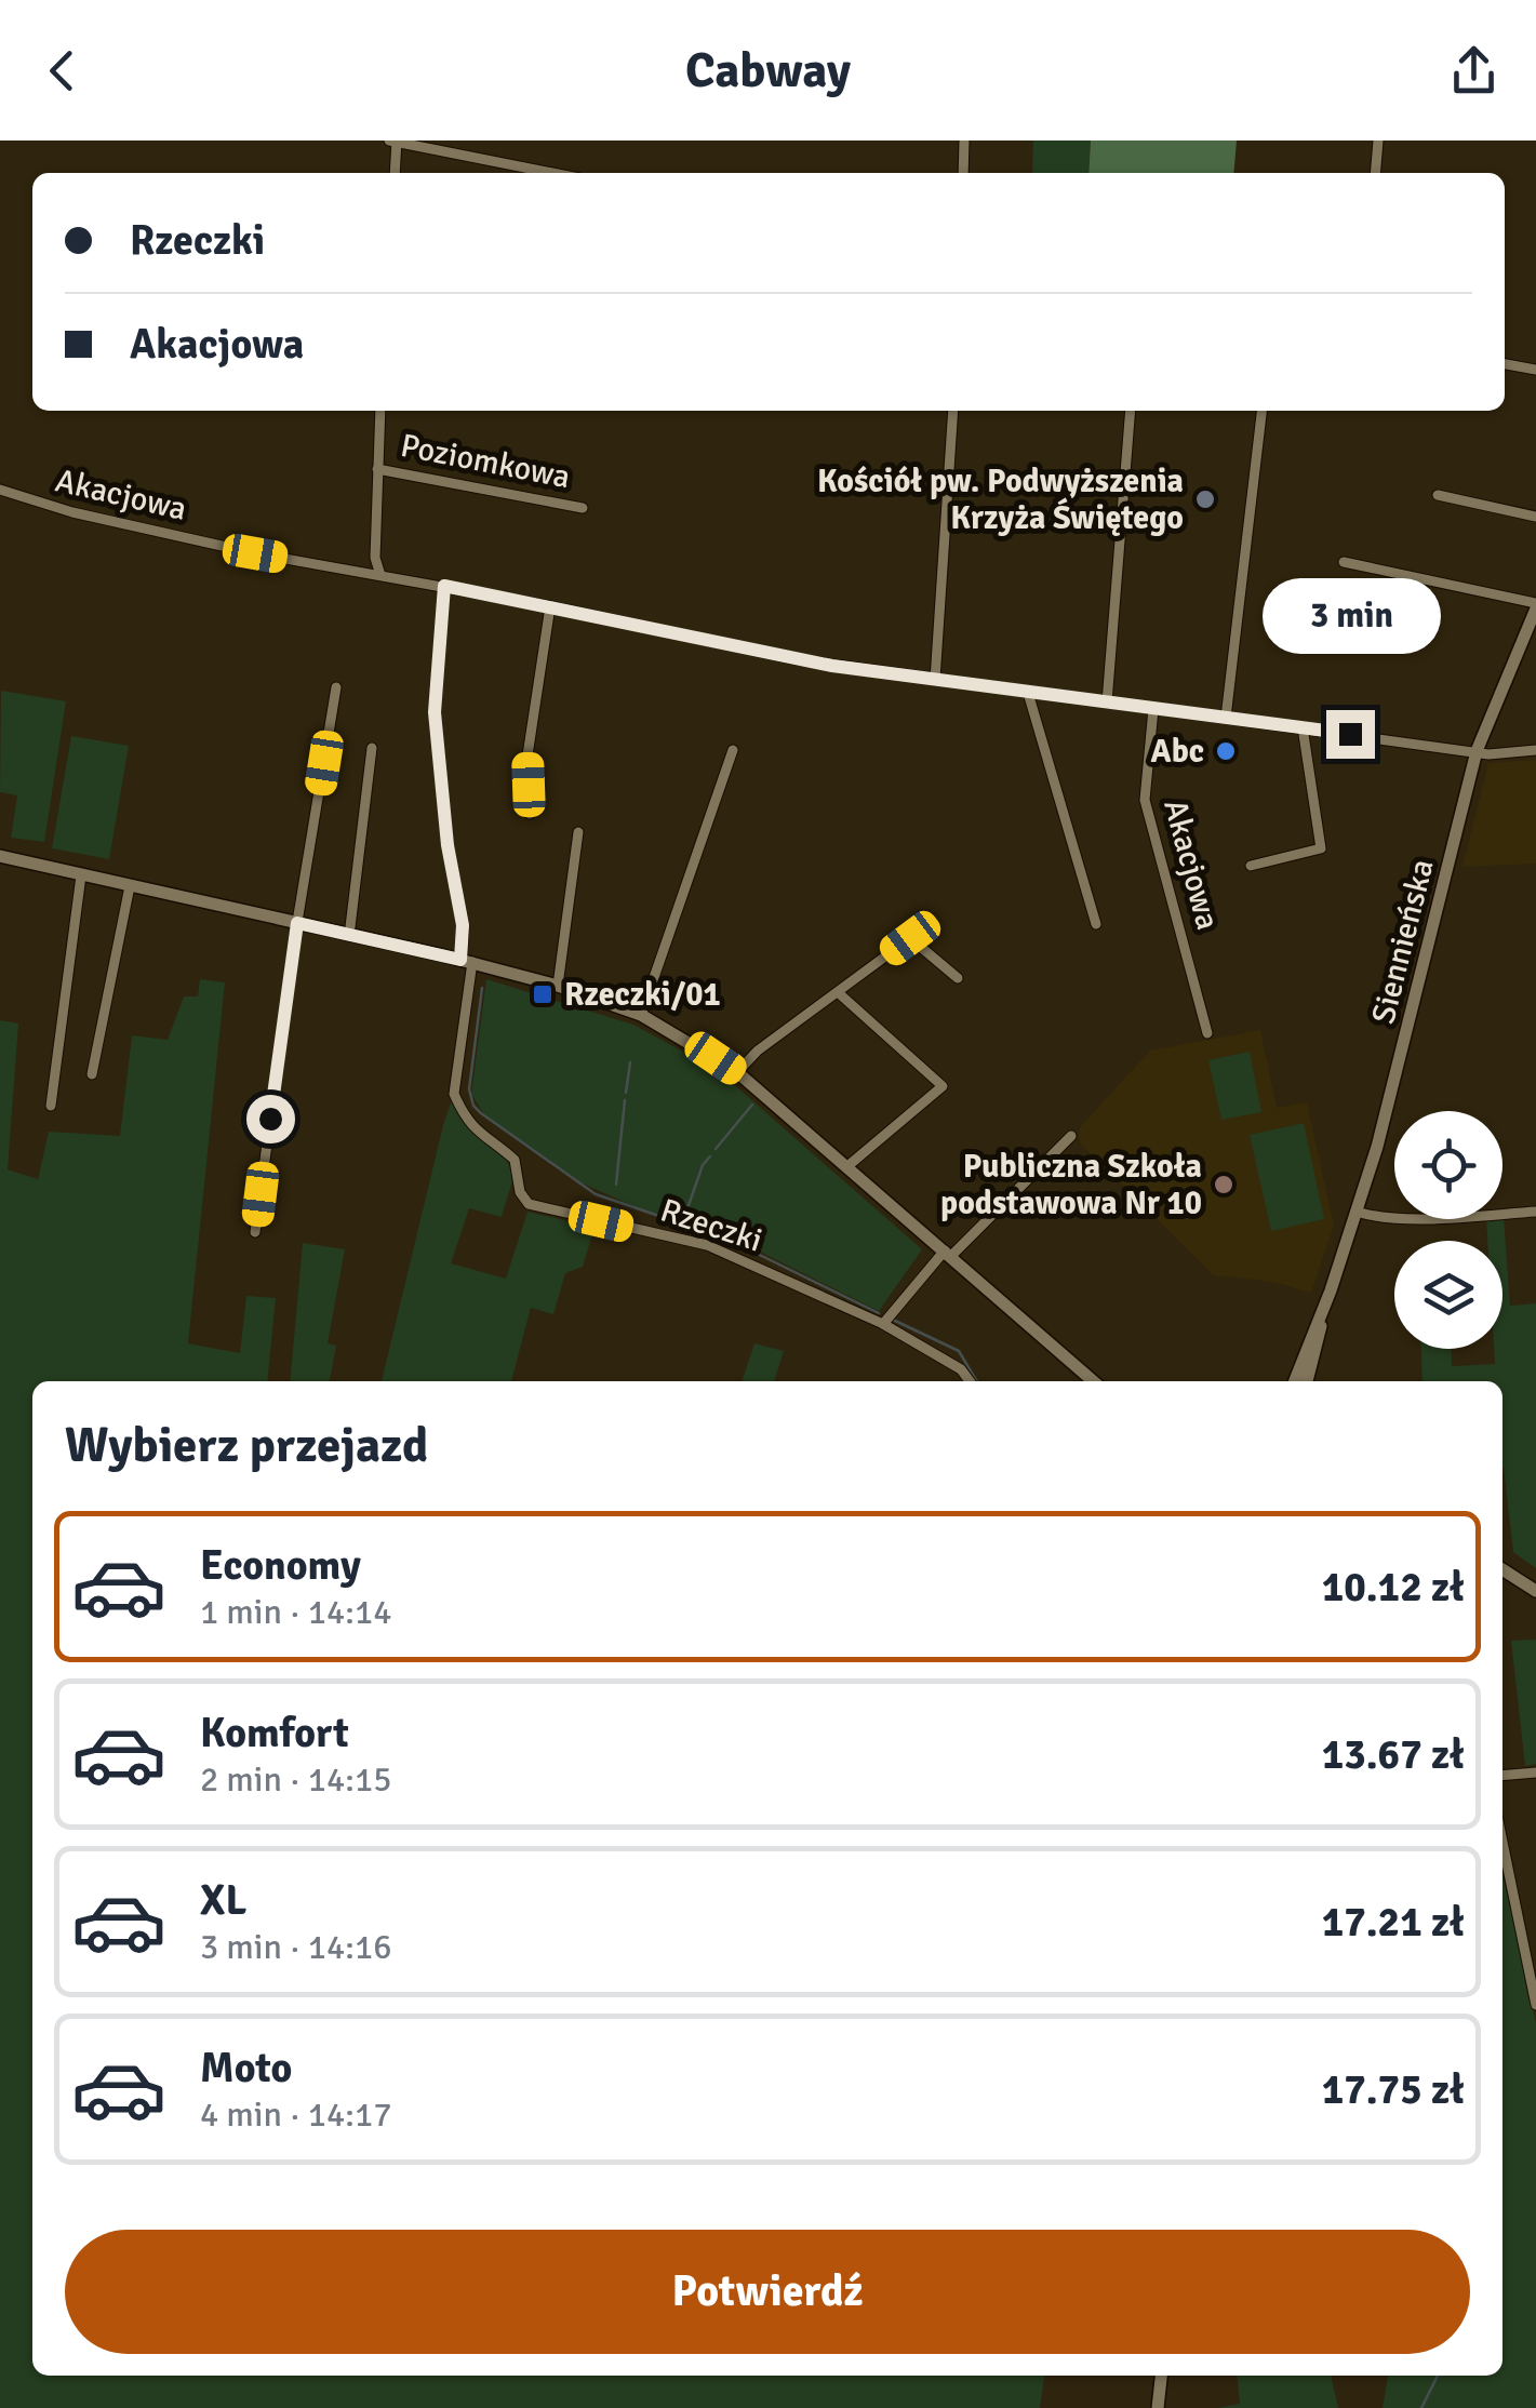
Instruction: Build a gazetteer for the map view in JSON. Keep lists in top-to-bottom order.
{
  "streets": {
    "main road": ["Siennieńska"],
    "street": ["Poziomkowa", "Akacjowa", "Rzeczki"]
  },
  "crossings": [
    ["Akacjowa", "Siennieńska"],
    ["Akacjowa", "Rzeczki"]
  ],
  "places": {
    "other": ["Kościół pw. Podwyższenia Krzyża Świętego", "Abc", "Publiczna Szkoła podstawowa Nr 10"],
    "transit": ["Rzeczki/01"]
  },
  "page": {
    "header": "Cabway",
    "banner": ["Rzeczki", "Akacjowa"],
    "bubble": "3 min",
    "heading": "Wybierz przejazd",
    "list": [
      {
        "name": "Economy",
        "note": "1 min · 14:14",
        "value": "10.12 zł"
      },
      {
        "name": "Komfort",
        "note": "2 min · 14:15",
        "value": "13.67 zł"
      },
      {
        "name": "XL",
        "note": "3 min · 14:16",
        "value": "17.21 zł"
      },
      {
        "name": "Moto",
        "note": "4 min · 14:17",
        "value": "17.75 zł"
      }
    ],
    "buttons": "Potwierdź"
  }
}
